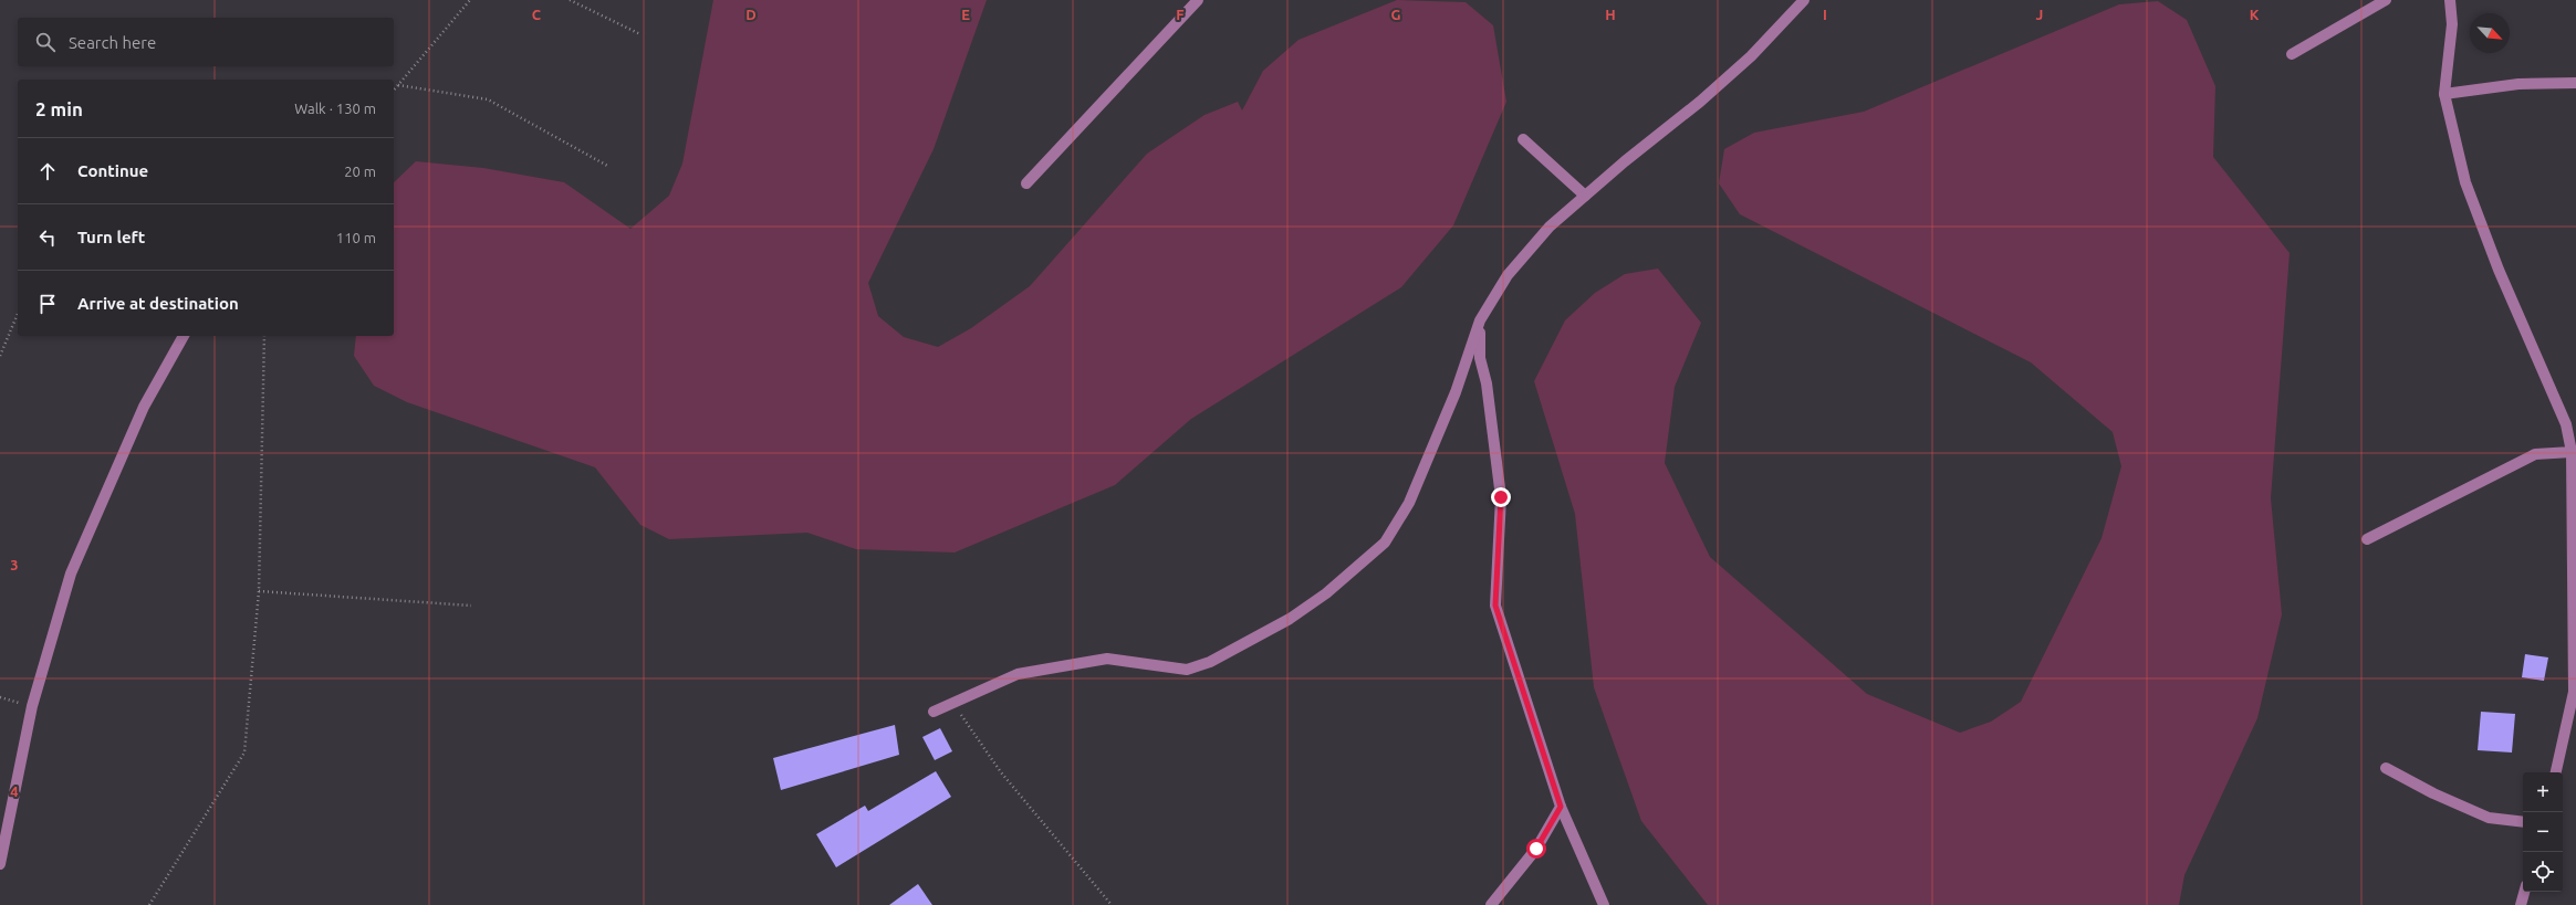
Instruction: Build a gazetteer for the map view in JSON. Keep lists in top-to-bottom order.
{
  "north": "bottom right",
  "page": {
    "search": "Search here",
    "heading": ["2 min", "Walk · 130 m"],
    "list": [
      ["Continue", "20 m"],
      ["Turn left", "110 m"],
      "Arrive at destination"
    ],
    "map_buttons": ["+", "−"]
  },
  "grid": {
    "columns": [
      "C",
      "D",
      "E",
      "F",
      "G",
      "H",
      "I",
      "J",
      "K"
    ],
    "rows": ["3", "4"]
  }
}
